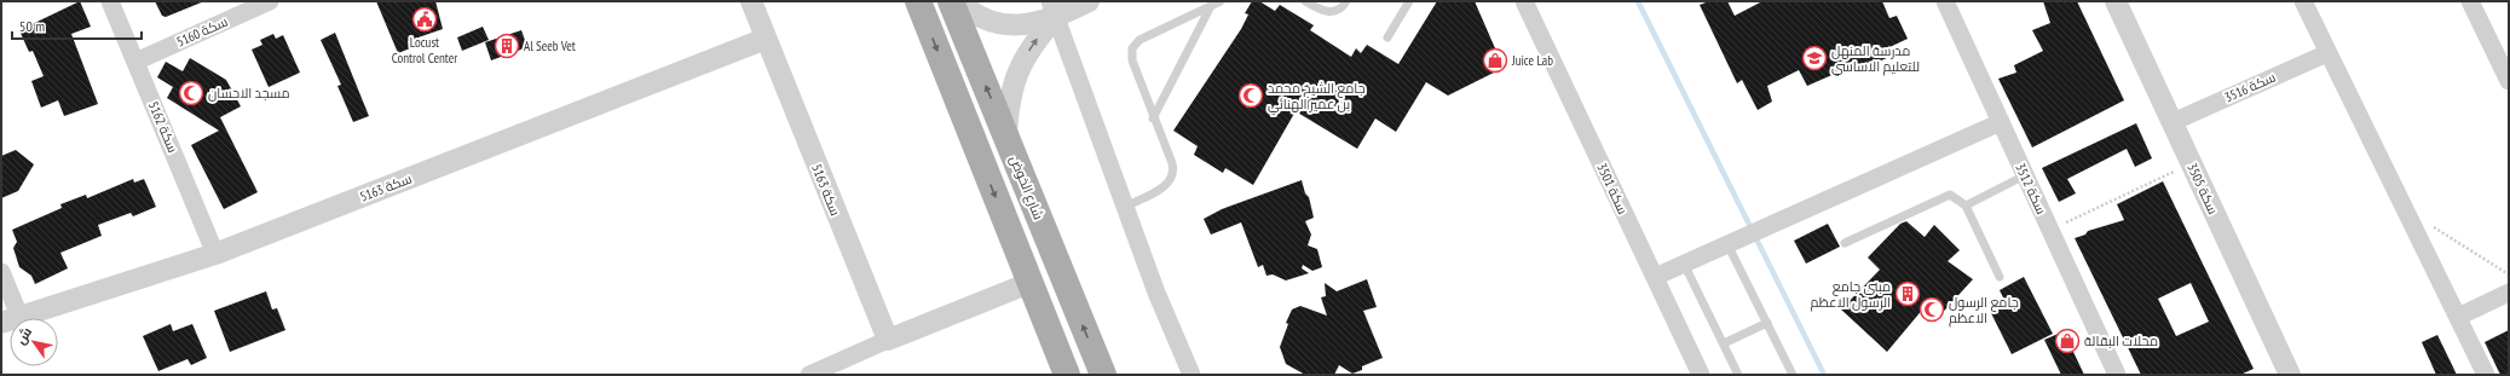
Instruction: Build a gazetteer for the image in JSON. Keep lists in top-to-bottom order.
{
  "streets": {
    "main road": ["شارع الخوض"],
    "street": [
      "سكة 5160",
      "سكة 3516",
      "سكة 5162",
      "سكة 5163",
      "سكة 3501",
      "سكة 3512",
      "سكة 3505"
    ]
  },
  "crossings": [
    ["سكة 5160", "سكة 5162"],
    ["سكة 3516", "سكة 3505"],
    ["سكة 5162", "سكة 5163"]
  ],
  "places": {
    "public building": ["Locust Control Center"],
    "building": ["Al Seeb Vet", "مبنى جامع الرسول الاعظم"],
    "school or university": ["مدرسة المنهل للتعليم الاساسي"],
    "shop": ["Juice Lab", "محلات البقالة"],
    "mosque": ["مسجد الاحسان", "جامع الشيخ محمد بن عمير الهنائي", "جامع الرسول الاعظم"]
  },
  "scale_bar": "50 m",
  "north": "top left"
}
